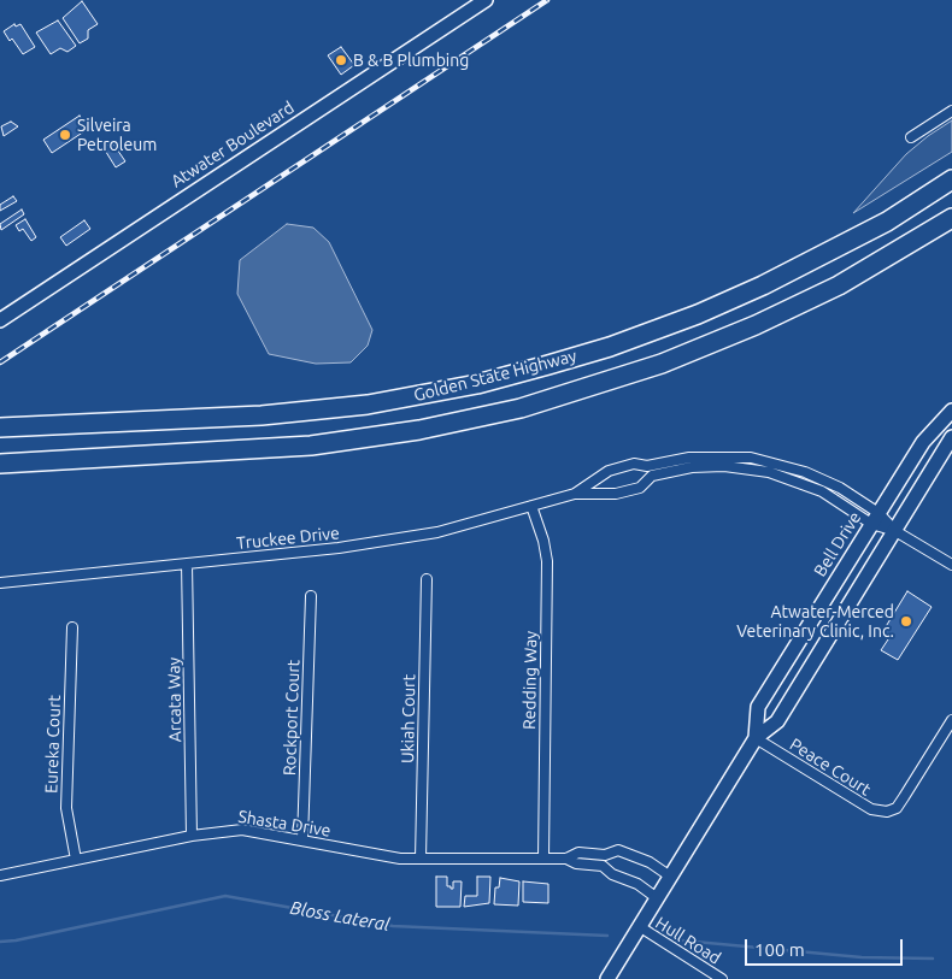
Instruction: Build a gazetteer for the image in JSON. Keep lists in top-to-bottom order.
{
  "streets": {
    "highway": ["Golden State Highway"],
    "street": [
      "Atwater Boulevard",
      "Truckee Drive",
      "Bell Drive",
      "Redding Way",
      "Arcata Way",
      "Rockport Court",
      "Ukiah Court",
      "Eureka Court",
      "Peace Court",
      "Shasta Drive",
      "Hull Road"
    ]
  },
  "crossings": [
    ["Truckee Drive", "Bell Drive"],
    ["Truckee Drive", "Redding Way"],
    ["Truckee Drive", "Arcata Way"],
    ["Bell Drive", "Peace Court"],
    ["Bell Drive", "Shasta Drive"],
    ["Bell Drive", "Hull Road"],
    ["Redding Way", "Shasta Drive"],
    ["Arcata Way", "Shasta Drive"],
    ["Rockport Court", "Shasta Drive"],
    ["Ukiah Court", "Shasta Drive"],
    ["Eureka Court", "Shasta Drive"]
  ],
  "water": ["Bloss Lateral"],
  "places": ["B & B Plumbing", "Silveira Petroleum", "Atwater-Merced Veterinary Clinic, Inc."],
  "scale_bar": "100 m"
}
